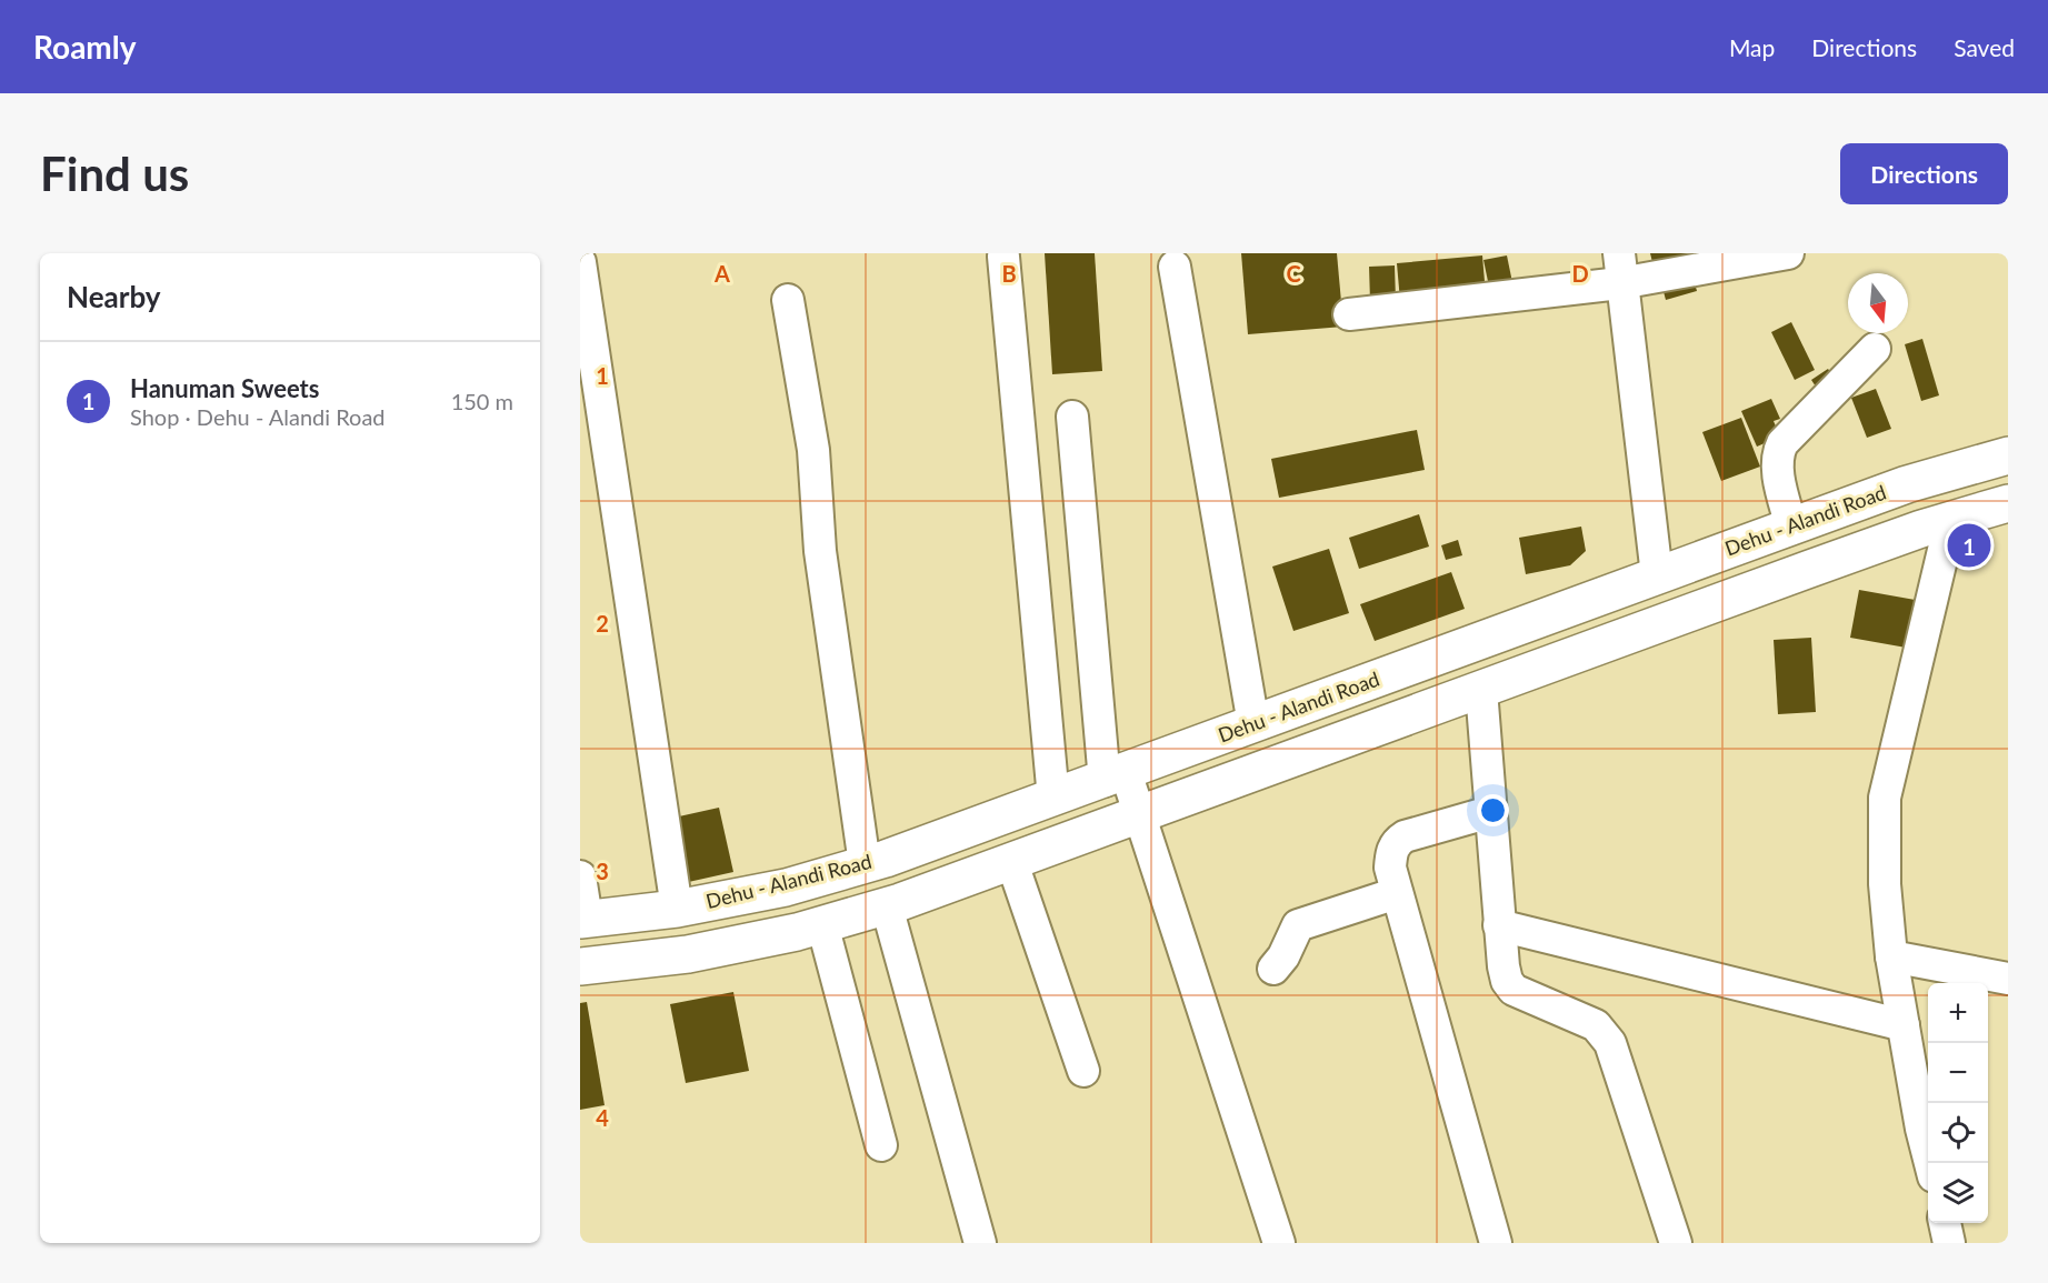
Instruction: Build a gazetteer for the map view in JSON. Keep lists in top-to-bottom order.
{
  "streets": {
    "main road": ["Dehu - Alandi Road"]
  },
  "north": "bottom",
  "page": {
    "header": "Roamly",
    "nav": ["Map", "Directions", "Saved"],
    "buttons": "Directions",
    "title": "Find us",
    "heading": "Nearby",
    "list": [
      {
        "mark": "1",
        "name": "Hanuman Sweets",
        "note": "Shop · Dehu - Alandi Road",
        "value": "150 m"
      }
    ],
    "pins": "1",
    "map_buttons": ["+", "−"]
  },
  "grid": {
    "columns": [
      "A",
      "B",
      "C",
      "D"
    ],
    "rows": [
      "1",
      "2",
      "3",
      "4"
    ]
  }
}
